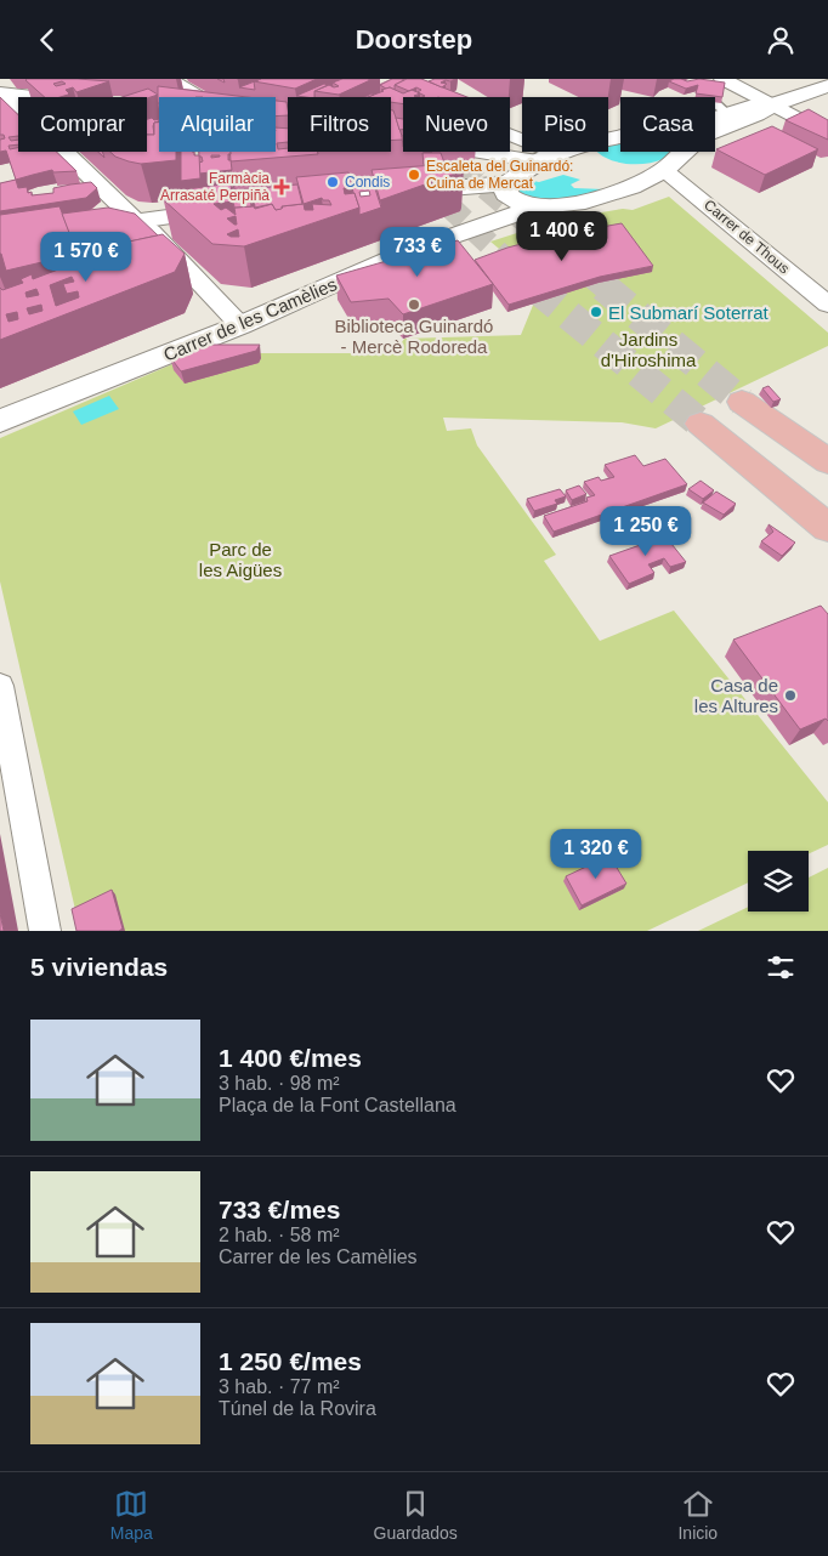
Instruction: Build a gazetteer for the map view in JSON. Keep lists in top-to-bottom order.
{
  "streets": {
    "street": ["Carrer de Thous", "Carrer de les Camèlies"]
  },
  "crossings": [
    ["Carrer de Thous", "Carrer de les Camèlies"]
  ],
  "parks": ["Jardins d'Hiroshima", "Parc de les Aigües"],
  "places": {
    "other": [
      "Escaleta del Guinardó: Cuina de Mercat",
      "Condis",
      "Biblioteca Guinardó - Mercè Rodoreda",
      "El Submarí Soterrat",
      "Casa de les Altures"
    ],
    "health": ["Farmàcia Arrasaté Perpiñà"]
  },
  "page": {
    "header": "Doorstep",
    "chip": [
      "Comprar",
      "Alquilar",
      "Filtros",
      "Nuevo",
      "Piso",
      "Casa"
    ],
    "price": [
      "1 400 €",
      "733 €",
      "1 570 €",
      "1 250 €",
      "1 320 €"
    ],
    "heading": "5 viviendas",
    "list": [
      {
        "name": "1 400 €/mes",
        "note": "3 hab. · 98 m² · Plaça de la Font Castellana"
      },
      {
        "name": "733 €/mes",
        "note": "2 hab. · 58 m² · Carrer de les Camèlies"
      },
      {
        "name": "1 250 €/mes",
        "note": "3 hab. · 77 m² · Túnel de la Rovira"
      }
    ],
    "tabs": ["Mapa", "Guardados", "Inicio"]
  }
}
